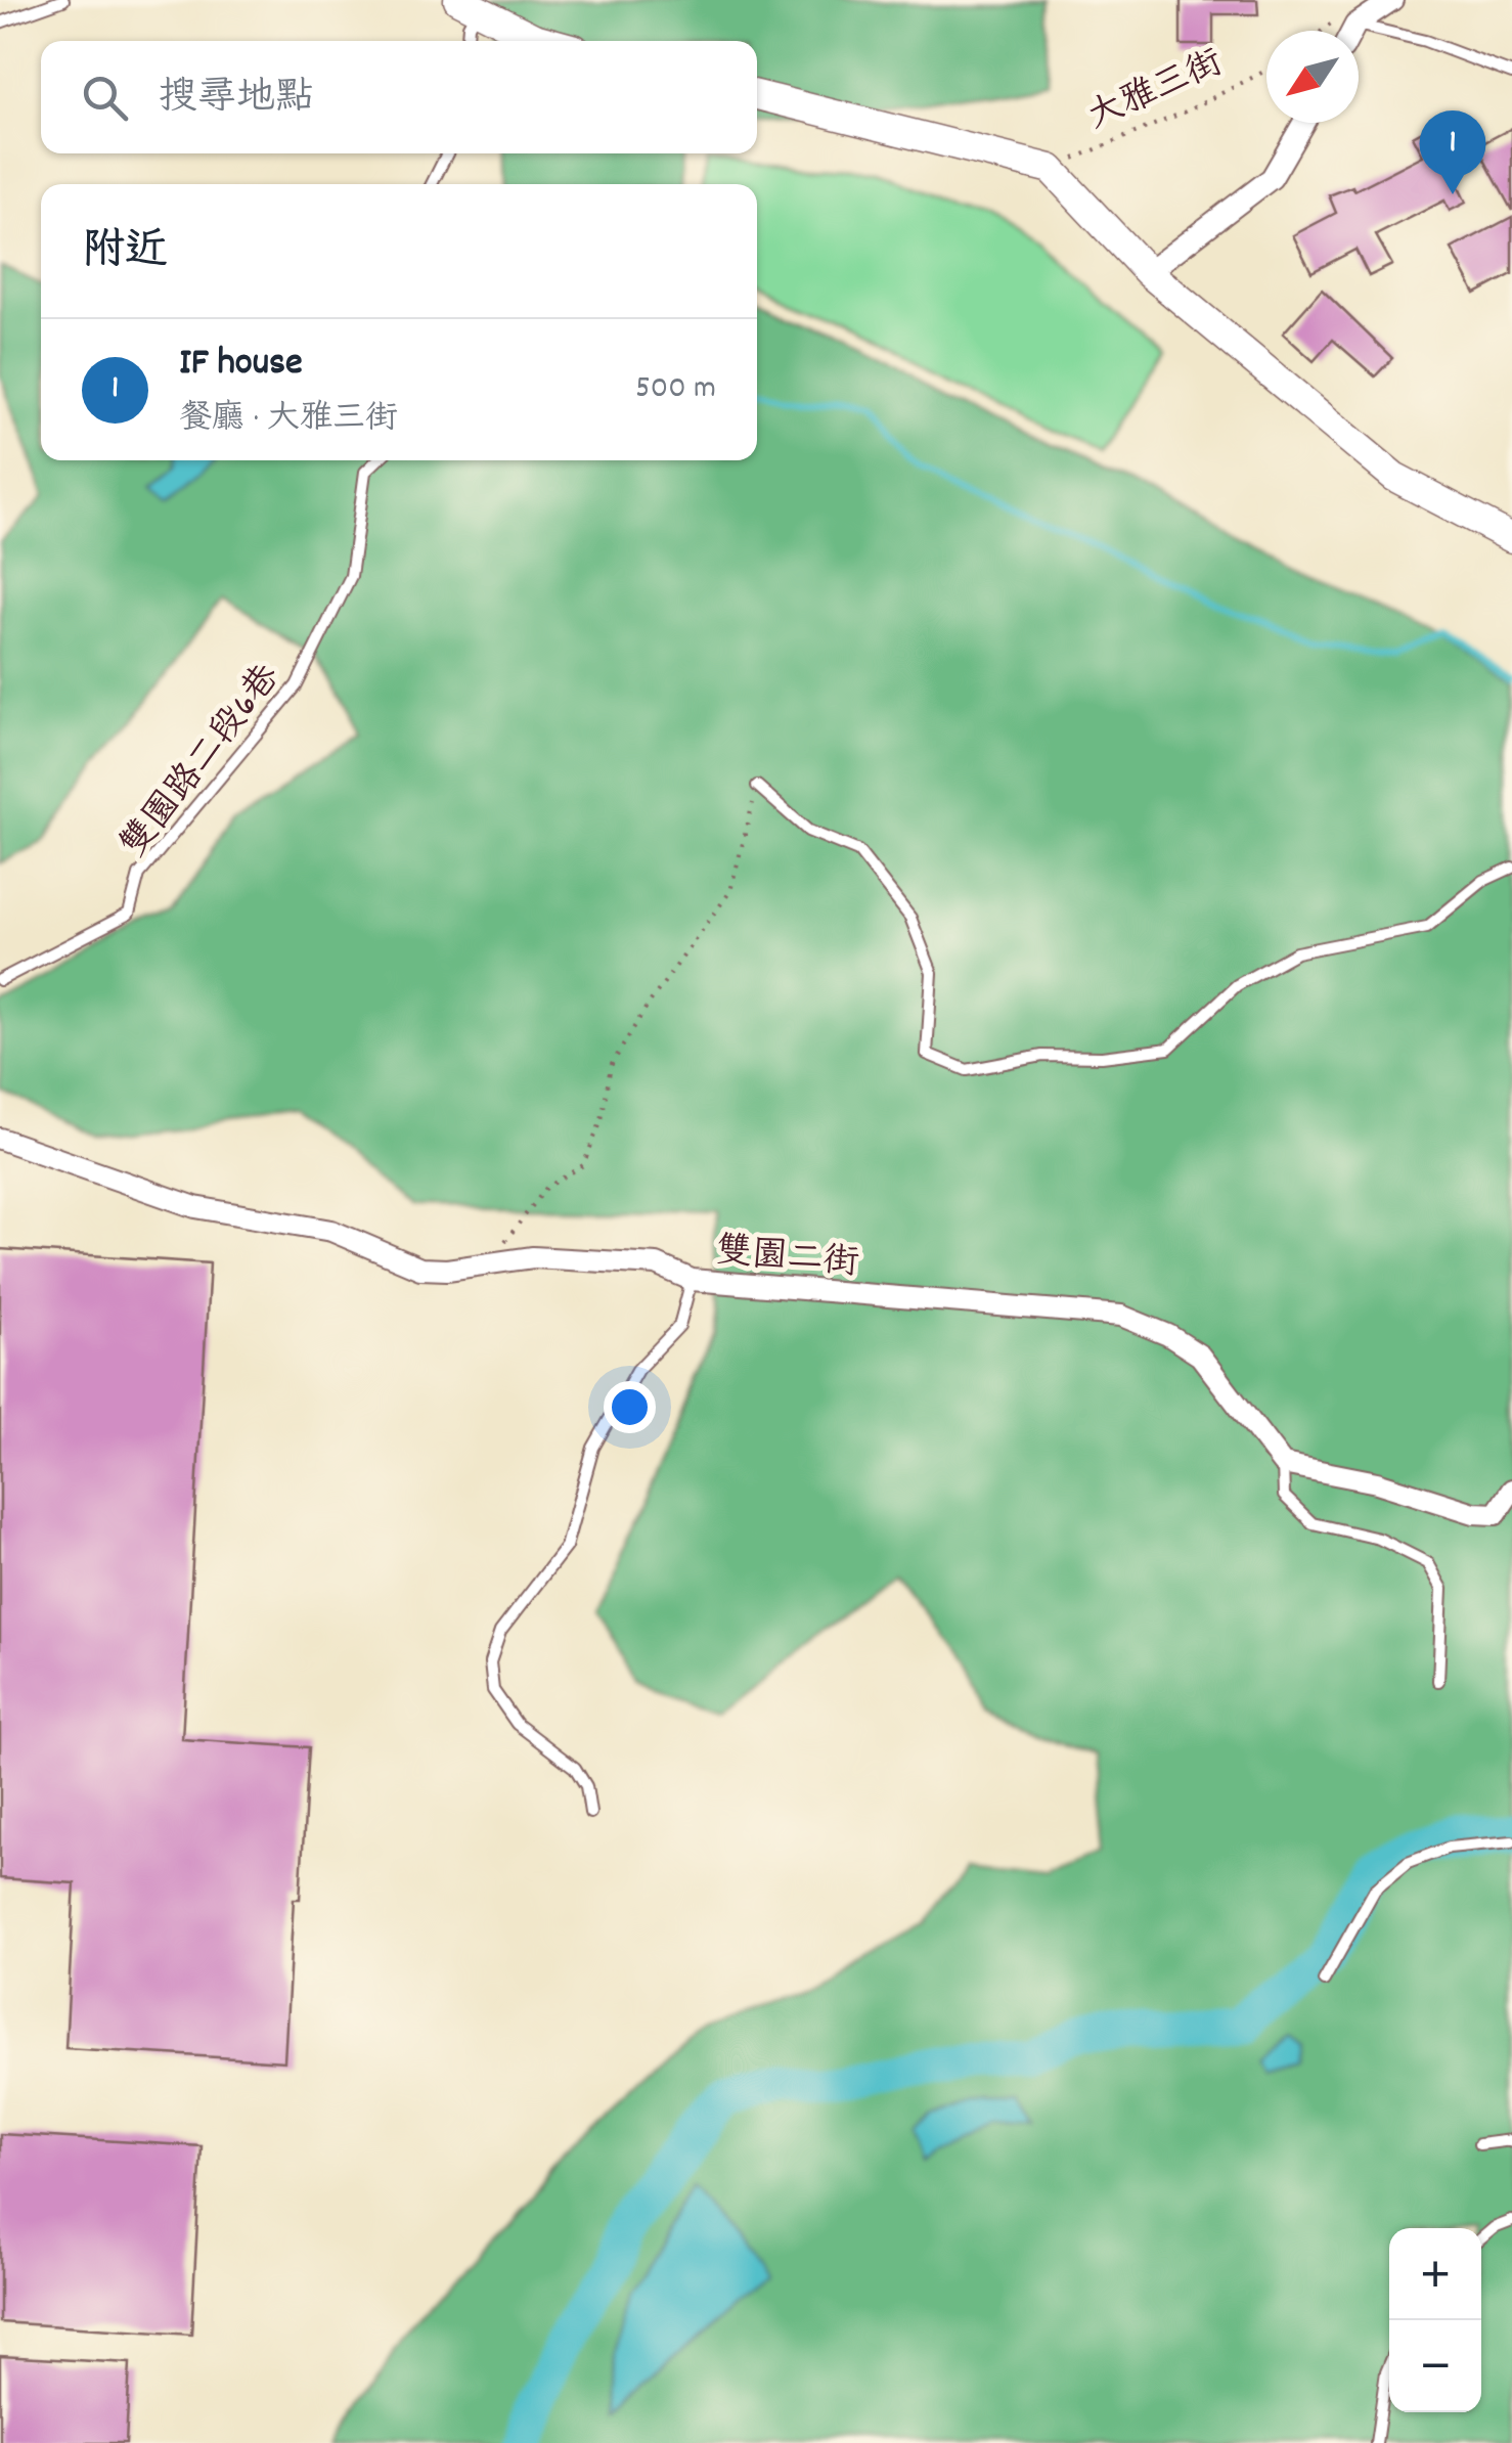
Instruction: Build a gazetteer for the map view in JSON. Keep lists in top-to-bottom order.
{
  "streets": {
    "street": ["雙園二街"],
    "lane": ["雙園路二段6巷"],
    "path": ["大雅三街"]
  },
  "north": "bottom left",
  "page": {
    "search": "搜尋地點",
    "pins": "1",
    "heading": "附近",
    "list": [
      {
        "mark": "1",
        "name": "IF house",
        "note": "餐廳 · 大雅三街",
        "value": "500 m"
      }
    ],
    "map_buttons": ["+", "−"]
  }
}
